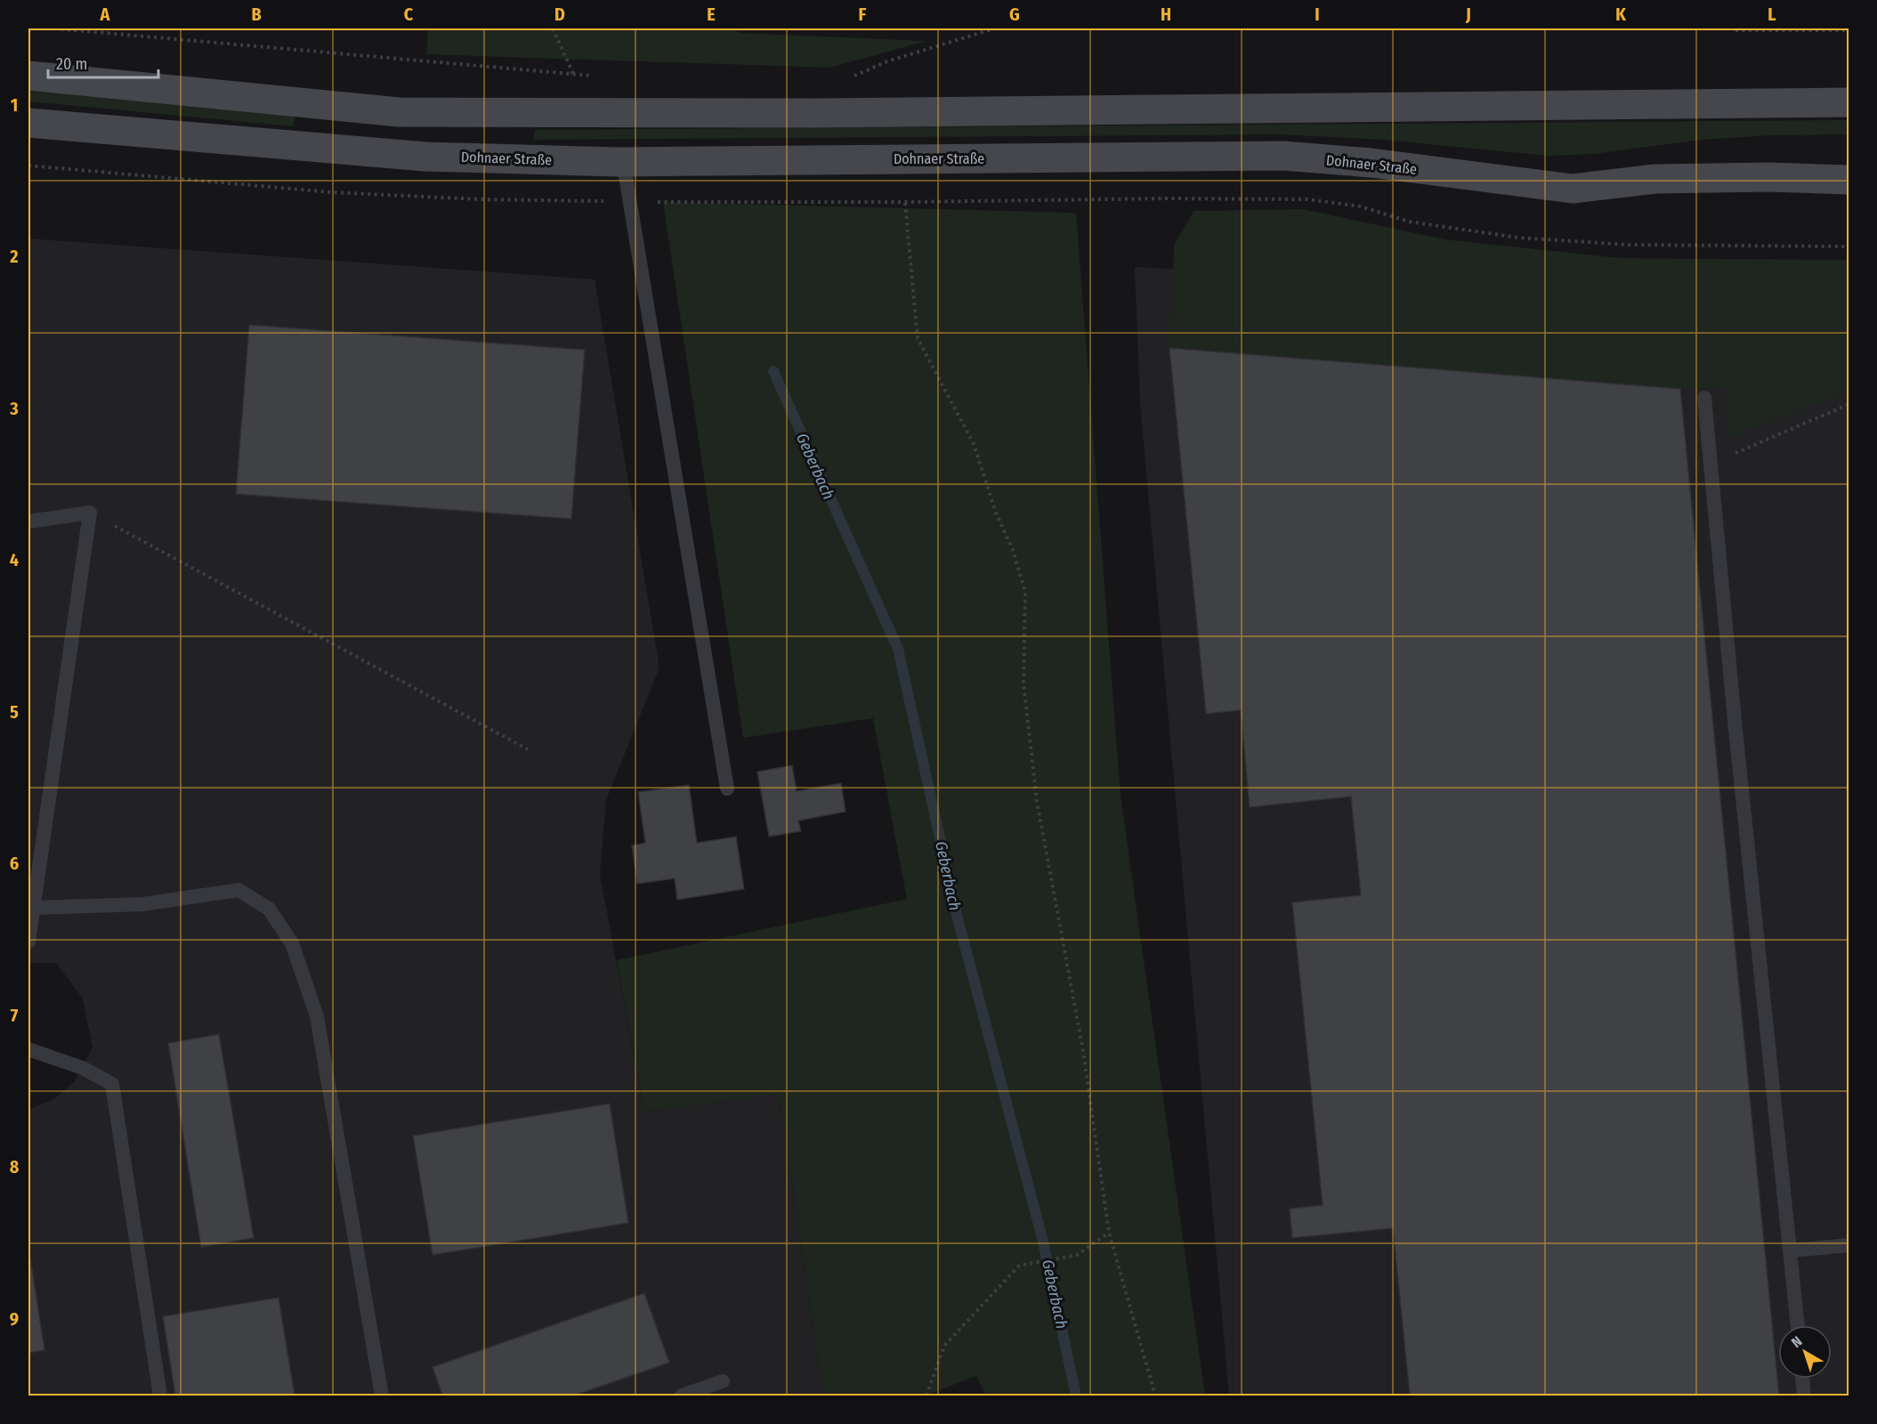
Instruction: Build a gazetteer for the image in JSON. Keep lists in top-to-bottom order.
{
  "streets": {
    "main road": ["Dohnaer Straße"]
  },
  "water": ["Geberbach"],
  "scale_bar": "20 m",
  "north": "top left",
  "grid": {
    "columns": [
      "A",
      "B",
      "C",
      "D",
      "E",
      "F",
      "G",
      "H",
      "I",
      "J",
      "K",
      "L"
    ],
    "rows": [
      "1",
      "2",
      "3",
      "4",
      "5",
      "6",
      "7",
      "8",
      "9"
    ]
  }
}
